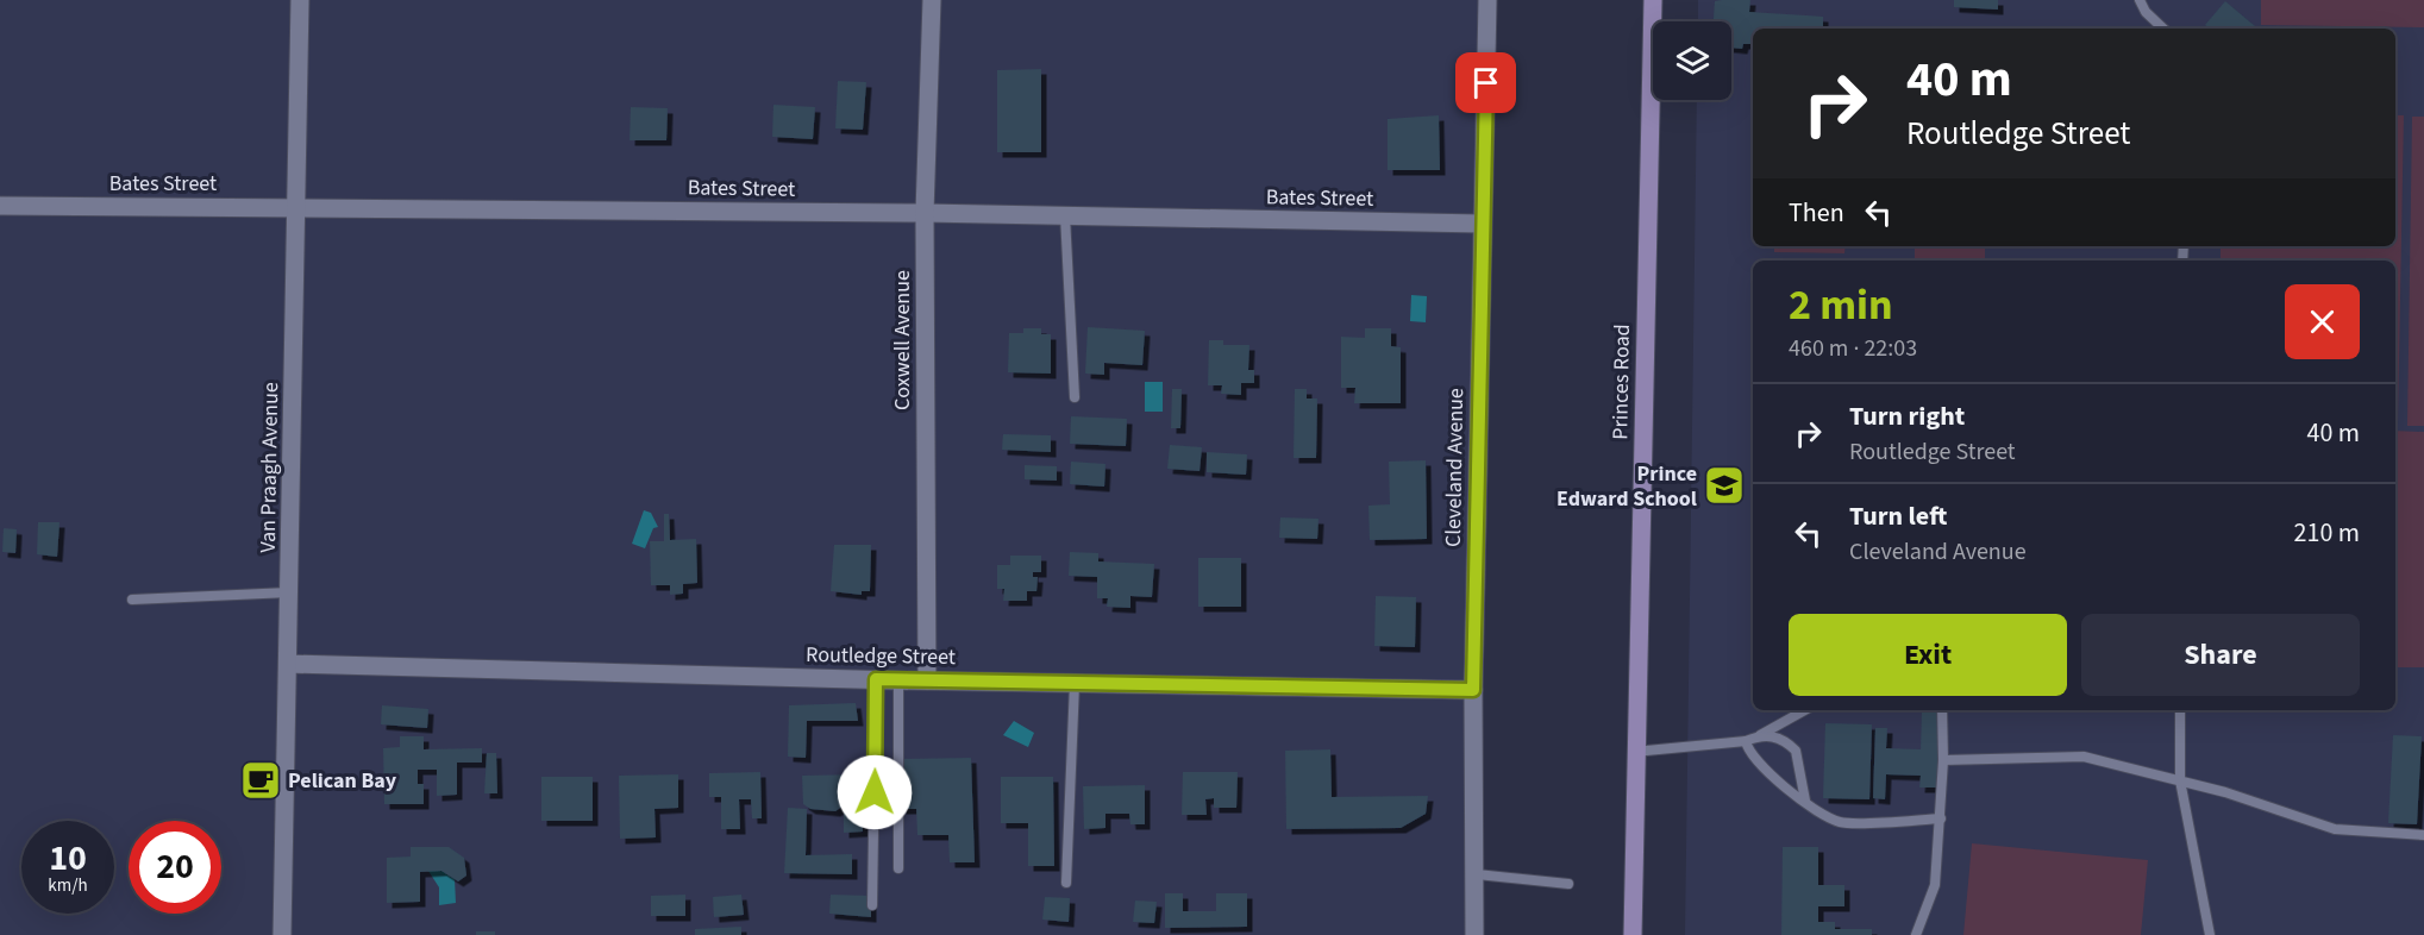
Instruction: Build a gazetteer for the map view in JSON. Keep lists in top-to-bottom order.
{
  "streets": {
    "main road": ["Princes Road"],
    "street": [
      "Bates Street",
      "Coxwell Avenue",
      "Van Praagh Avenue",
      "Cleveland Avenue",
      "Routledge Street"
    ]
  },
  "crossings": [
    ["Bates Street", "Coxwell Avenue"],
    ["Bates Street", "Van Praagh Avenue"],
    ["Bates Street", "Cleveland Avenue"],
    ["Coxwell Avenue", "Routledge Street"],
    ["Van Praagh Avenue", "Routledge Street"],
    ["Cleveland Avenue", "Routledge Street"]
  ],
  "places": {
    "school or university": ["Prince Edward School"],
    "cafe": ["Pelican Bay"]
  },
  "page": {
    "turn": ["40 m", "Routledge Street"],
    "then": "Then",
    "heading": ["2 min", "460 m · 22:03"],
    "list": [
      {
        "name": "Turn right",
        "note": "Routledge Street",
        "value": "40 m"
      },
      {
        "name": "Turn left",
        "note": "Cleveland Avenue",
        "value": "210 m"
      }
    ],
    "buttons": ["Exit", "Share"],
    "speed": "10 km/h",
    "limit": "20"
  }
}
